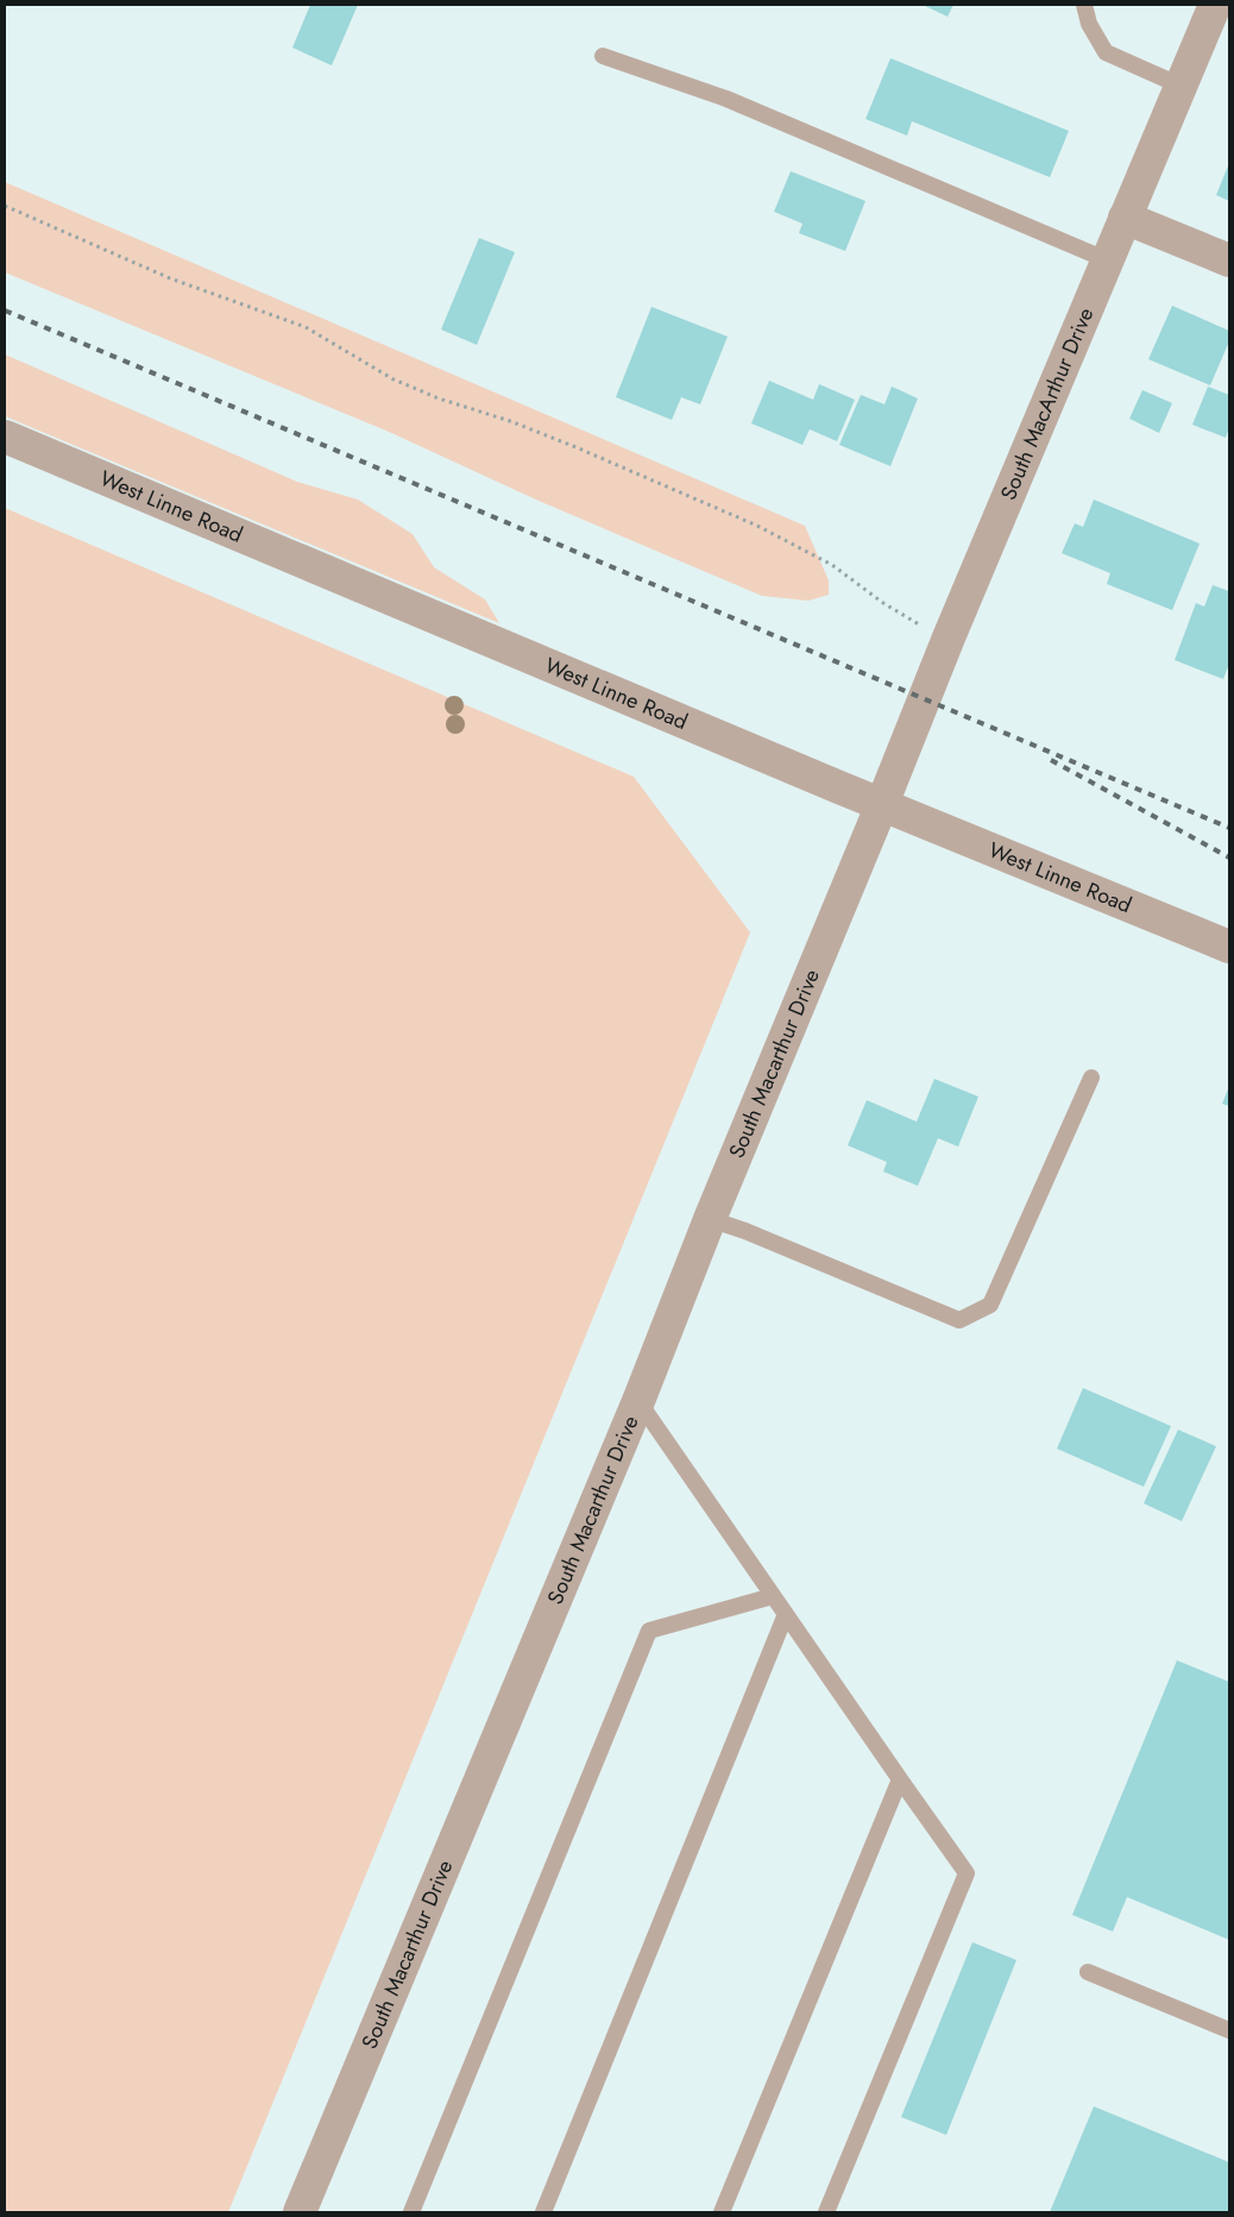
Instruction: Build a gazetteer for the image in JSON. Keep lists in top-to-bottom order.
{
  "streets": {
    "street": ["South MacArthur Drive", "West Linne Road", "South Macarthur Drive"]
  },
  "crossings": [
    ["South MacArthur Drive", "West Linne Road"],
    ["South MacArthur Drive", "South Macarthur Drive"],
    ["West Linne Road", "South Macarthur Drive"]
  ]
}
